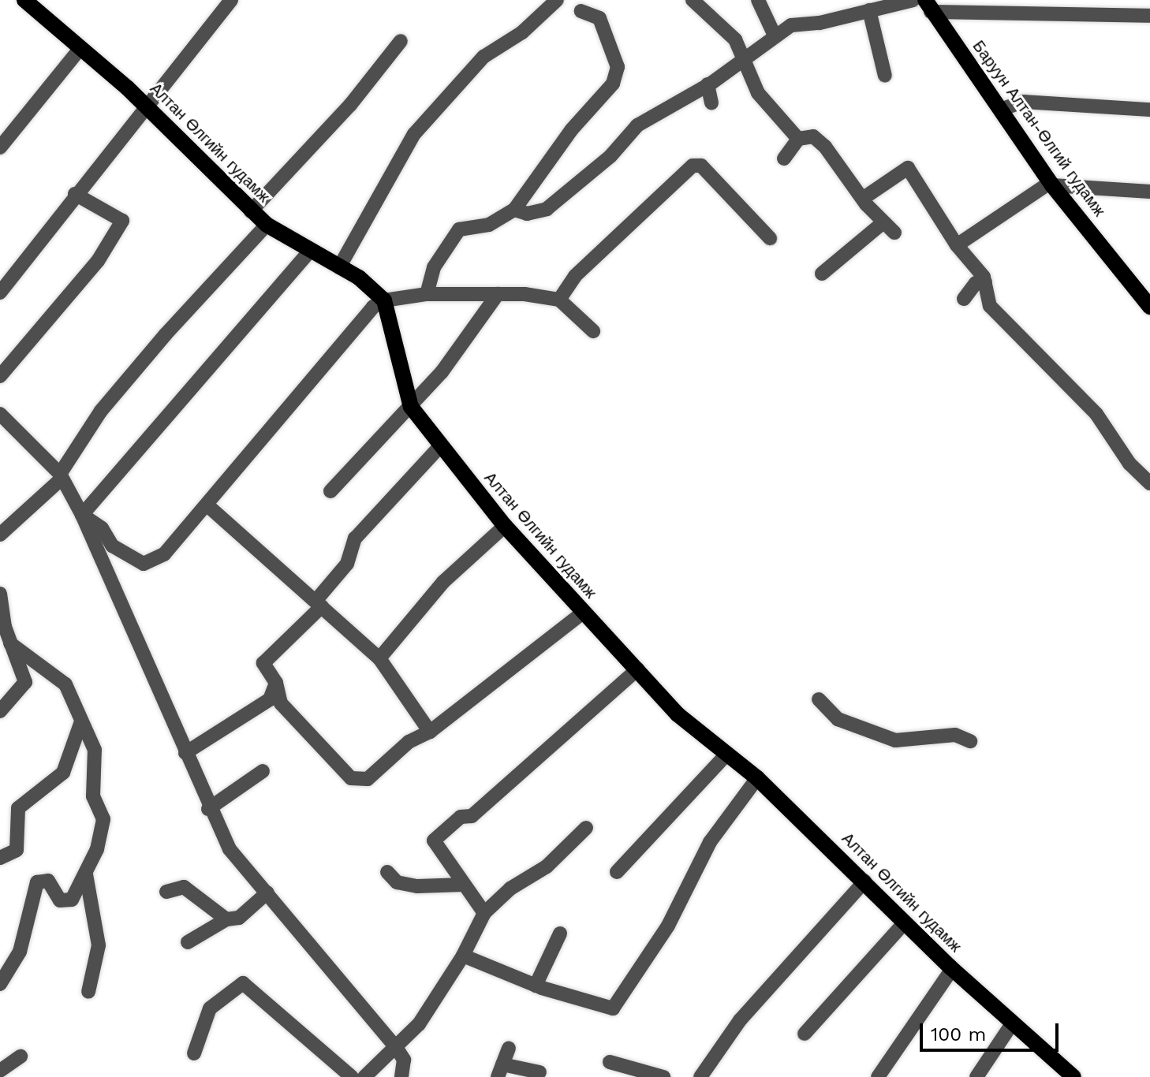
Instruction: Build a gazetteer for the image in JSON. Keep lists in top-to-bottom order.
{
  "streets": {
    "main road": ["Баруун Алтан-Өлгий гудамж", "Алтан Өлгийн гудамж"]
  },
  "scale_bar": "100 m"
}
